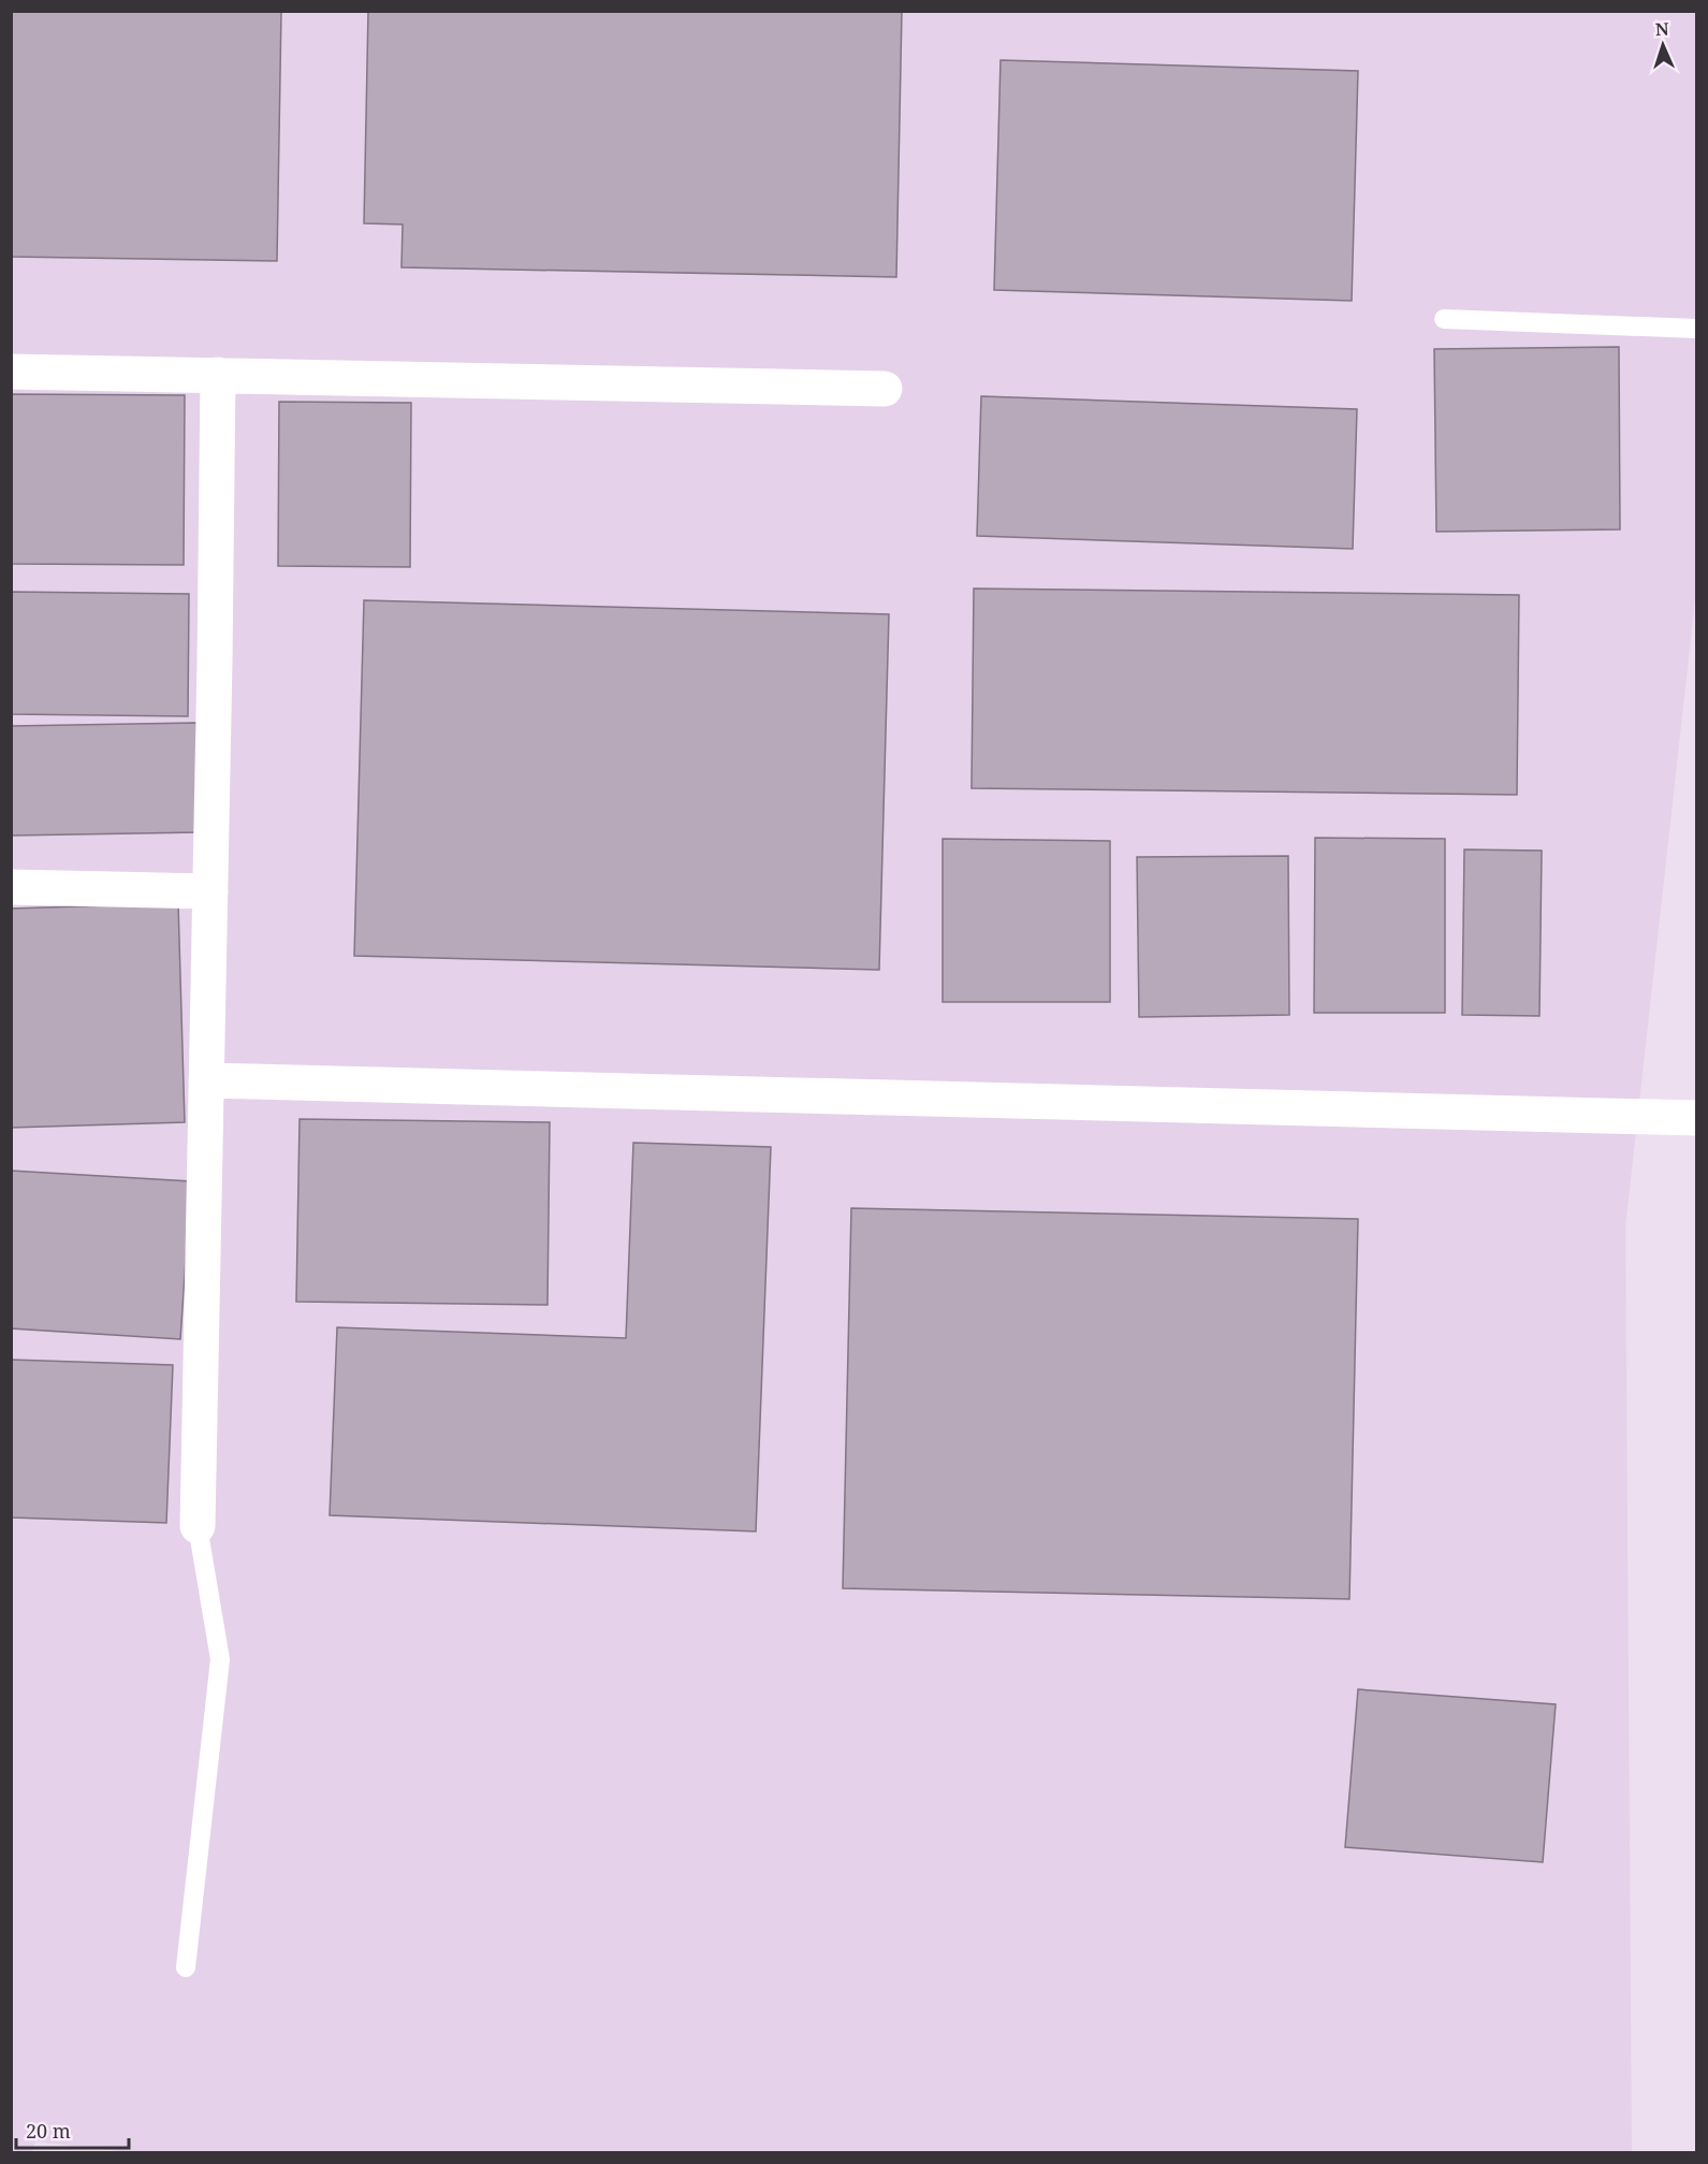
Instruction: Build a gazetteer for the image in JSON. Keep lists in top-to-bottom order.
{
  "scale_bar": "20 m",
  "north": "top"
}
